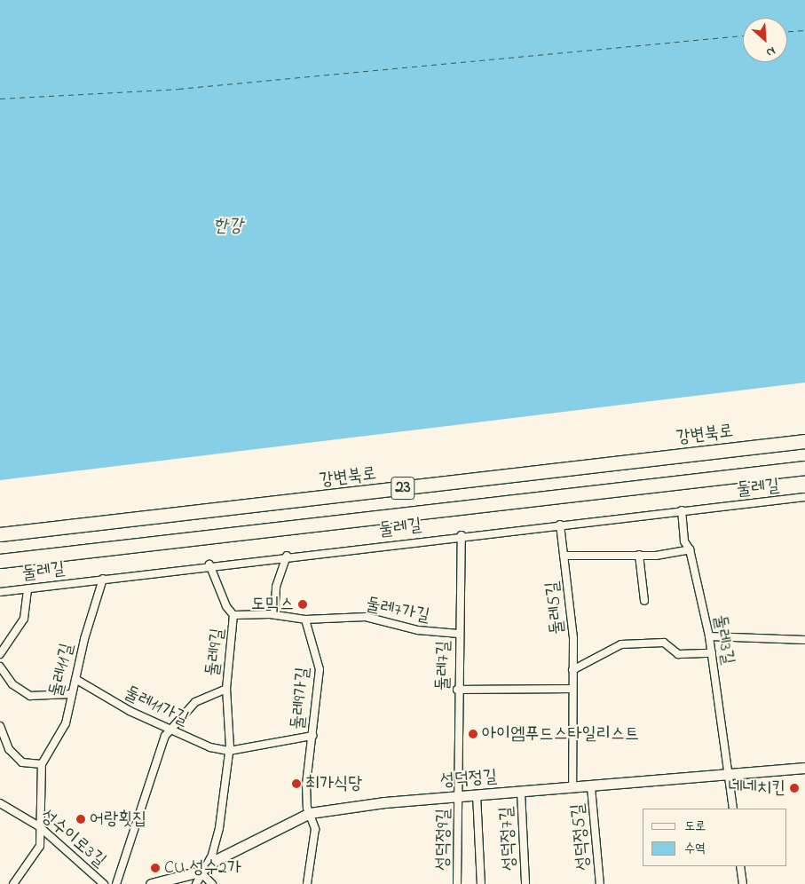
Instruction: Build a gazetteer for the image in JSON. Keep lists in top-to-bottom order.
{
  "streets": {
    "highway": ["강변북로", "23"],
    "street": [
      "둘레길",
      "둘레5길",
      "둘레7가길",
      "둘레3길",
      "둘레9길",
      "둘레7길",
      "둘레11길",
      "둘레9가길",
      "둘레11가길",
      "성덕정길",
      "성덕정5길",
      "성수이로3길",
      "성덕정7길",
      "성덕정9길"
    ]
  },
  "crossings": [
    ["둘레길", "둘레5길"],
    ["둘레길", "둘레3길"],
    ["둘레길", "둘레9길"],
    ["둘레길", "둘레7길"],
    ["둘레길", "둘레11길"],
    ["둘레5길", "성덕정길"],
    ["둘레7가길", "둘레7길"],
    ["둘레7가길", "둘레9가길"],
    ["둘레3길", "성덕정길"],
    ["둘레9길", "둘레11가길"],
    ["둘레9길", "성덕정길"],
    ["둘레7길", "성덕정길"],
    ["둘레7길", "성덕정9길"],
    ["둘레11길", "둘레11가길"],
    ["둘레11길", "성수이로3길"],
    ["둘레9가길", "성덕정길"],
    ["성덕정길", "성덕정5길"],
    ["성덕정길", "성덕정7길"],
    ["성덕정길", "성덕정9길"]
  ],
  "water": ["한강"],
  "places": [
    "도믹스",
    "아이엠푸드스타일리스트",
    "최가식당",
    "네네치킨",
    "어랑횟집",
    "CU 성수2가"
  ],
  "legend": ["도로", "수역"],
  "north": "bottom right"
}
